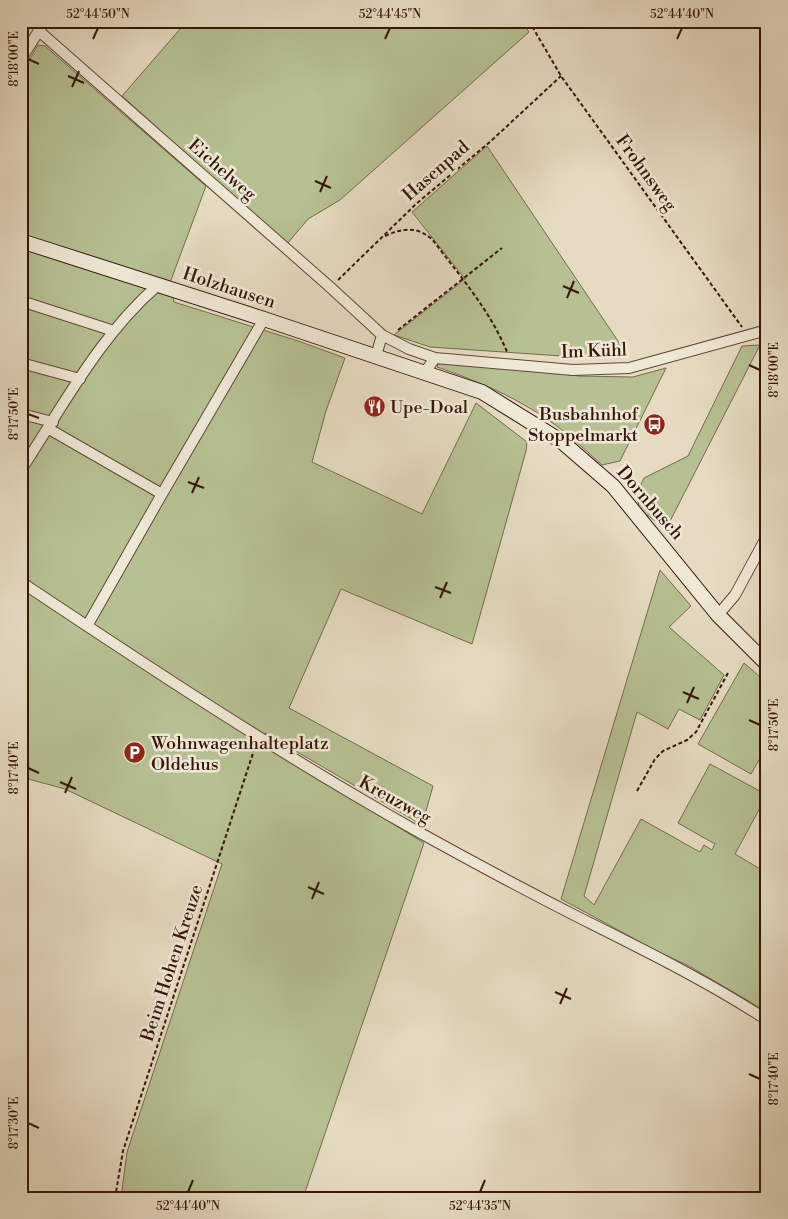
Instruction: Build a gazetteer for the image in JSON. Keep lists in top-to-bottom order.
{
  "streets": {
    "street": [
      "Eichelweg",
      "Holzhausen",
      "Im Kühl",
      "Dornbusch",
      "Kreuzweg"
    ],
    "path": ["Hasenpad", "Frohnsweg", "Beim Hohen Kreuze"]
  },
  "crossings": [
    ["Eichelweg", "Hasenpad"],
    ["Eichelweg", "Im Kühl"],
    ["Hasenpad", "Frohnsweg"],
    ["Frohnsweg", "Im Kühl"],
    ["Holzhausen", "Dornbusch"],
    ["Kreuzweg", "Beim Hohen Kreuze"]
  ],
  "places": {
    "restaurant": ["Upe-Doal"],
    "bus stop": ["Busbahnhof Stoppelmarkt"],
    "parking": ["Wohnwagenhalteplatz Oldehus"]
  },
  "coordinates": [
    "52°44'50\"N",
    "52°44'45\"N",
    "52°44'40\"N",
    "8°18'00\"E",
    "8°17'50\"E",
    "8°17'40\"E",
    "8°17'30\"E",
    "52°44'35\"N"
  ]
}
